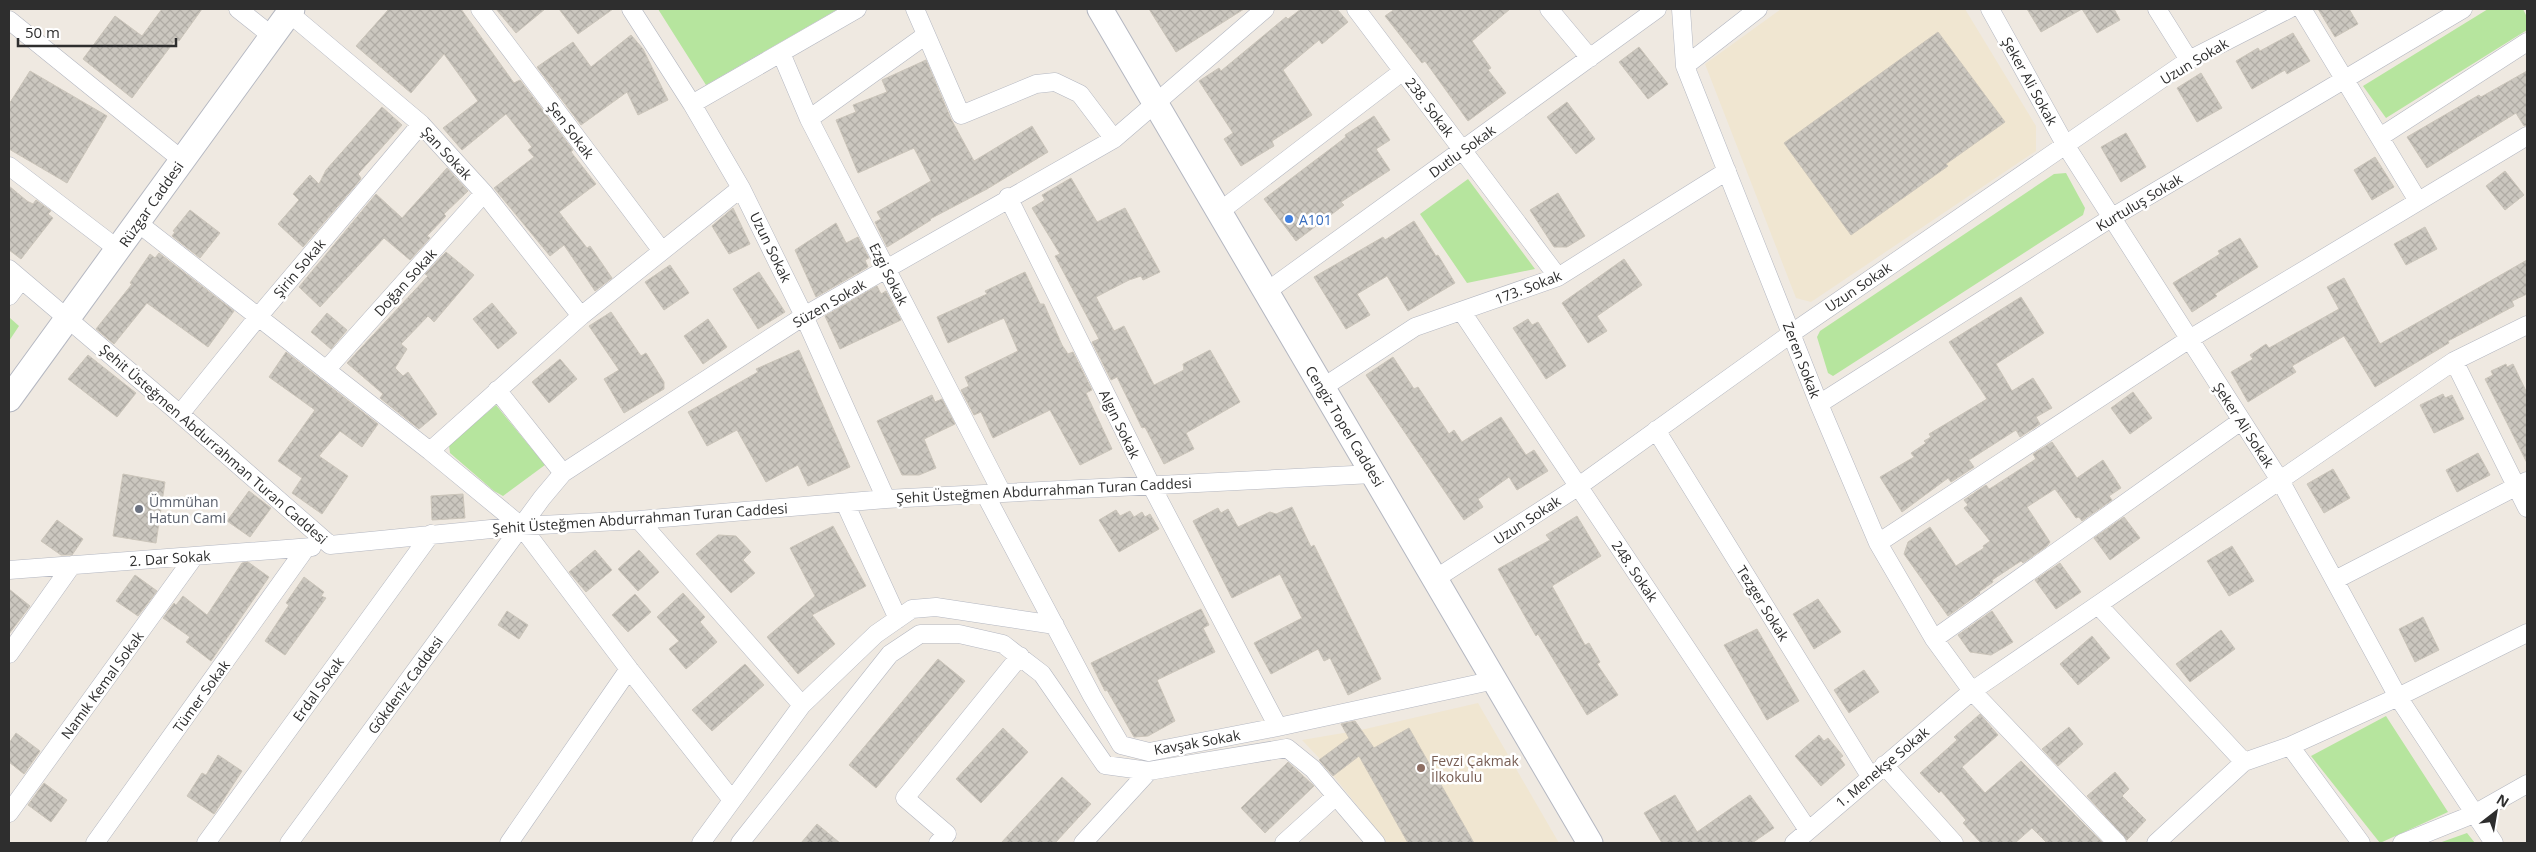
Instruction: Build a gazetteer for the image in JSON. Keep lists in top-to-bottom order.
{
  "streets": {
    "main road": ["Rüzgar Caddesi", "Cengiz Topel Caddesi"],
    "street": [
      "Uzun Sokak",
      "Şeker Ali Sokak",
      "238. Sokak",
      "Şen Sokak",
      "Dutlu Sokak",
      "Şan Sokak",
      "Kurtuluş Sokak",
      "Şirin Sokak",
      "Ezgi Sokak",
      "Doğan Sokak",
      "173. Sokak",
      "Süzen Sokak",
      "Zeren Sokak",
      "Algın Sokak",
      "Şehit Üsteğmen Abdurrahman Turan Caddesi",
      "2. Dar Sokak",
      "248. Sokak",
      "Tezger Sokak",
      "Namık Kemal Sokak",
      "Gökdeniz Caddesi",
      "Erdal Sokak",
      "Tümer Sokak",
      "Kavşak Sokak",
      "1. Menekşe Sokak"
    ]
  },
  "crossings": [
    ["Uzun Sokak", "Şeker Ali Sokak"],
    ["Uzun Sokak", "Süzen Sokak"],
    ["Uzun Sokak", "Zeren Sokak"],
    ["Uzun Sokak", "Cengiz Topel Caddesi"],
    ["Uzun Sokak", "Şehit Üsteğmen Abdurrahman Turan Caddesi"],
    ["Uzun Sokak", "248. Sokak"],
    ["Uzun Sokak", "Tezger Sokak"],
    ["Şeker Ali Sokak", "Kurtuluş Sokak"],
    ["Şeker Ali Sokak", "1. Menekşe Sokak"],
    ["238. Sokak", "Dutlu Sokak"],
    ["238. Sokak", "173. Sokak"],
    ["Dutlu Sokak", "Cengiz Topel Caddesi"],
    ["Şan Sokak", "Rüzgar Caddesi"],
    ["Şan Sokak", "Şirin Sokak"],
    ["Şan Sokak", "Doğan Sokak"],
    ["Kurtuluş Sokak", "Zeren Sokak"],
    ["Rüzgar Caddesi", "Şehit Üsteğmen Abdurrahman Turan Caddesi"],
    ["Şirin Sokak", "Şehit Üsteğmen Abdurrahman Turan Caddesi"],
    ["Ezgi Sokak", "Süzen Sokak"],
    ["Ezgi Sokak", "Şehit Üsteğmen Abdurrahman Turan Caddesi"],
    ["Ezgi Sokak", "Kavşak Sokak"],
    ["173. Sokak", "Zeren Sokak"],
    ["173. Sokak", "Cengiz Topel Caddesi"],
    ["173. Sokak", "248. Sokak"],
    ["Süzen Sokak", "Algın Sokak"],
    ["Süzen Sokak", "Cengiz Topel Caddesi"],
    ["Süzen Sokak", "Şehit Üsteğmen Abdurrahman Turan Caddesi"],
    ["Süzen Sokak", "Gökdeniz Caddesi"],
    ["Zeren Sokak", "1. Menekşe Sokak"],
    ["Algın Sokak", "Şehit Üsteğmen Abdurrahman Turan Caddesi"],
    ["Algın Sokak", "Kavşak Sokak"],
    ["Cengiz Topel Caddesi", "Şehit Üsteğmen Abdurrahman Turan Caddesi"],
    ["Cengiz Topel Caddesi", "Kavşak Sokak"],
    ["Şehit Üsteğmen Abdurrahman Turan Caddesi", "2. Dar Sokak"],
    ["Şehit Üsteğmen Abdurrahman Turan Caddesi", "Gökdeniz Caddesi"],
    ["Şehit Üsteğmen Abdurrahman Turan Caddesi", "Erdal Sokak"],
    ["Şehit Üsteğmen Abdurrahman Turan Caddesi", "Kavşak Sokak"],
    ["2. Dar Sokak", "Namık Kemal Sokak"],
    ["2. Dar Sokak", "Tümer Sokak"],
    ["248. Sokak", "1. Menekşe Sokak"],
    ["Tezger Sokak", "1. Menekşe Sokak"]
  ],
  "places": ["A101", "Ümmühan Hatun Cami", "Fevzi Çakmak İlkokulu"],
  "scale_bar": "50 m",
  "north": "top right"
}
